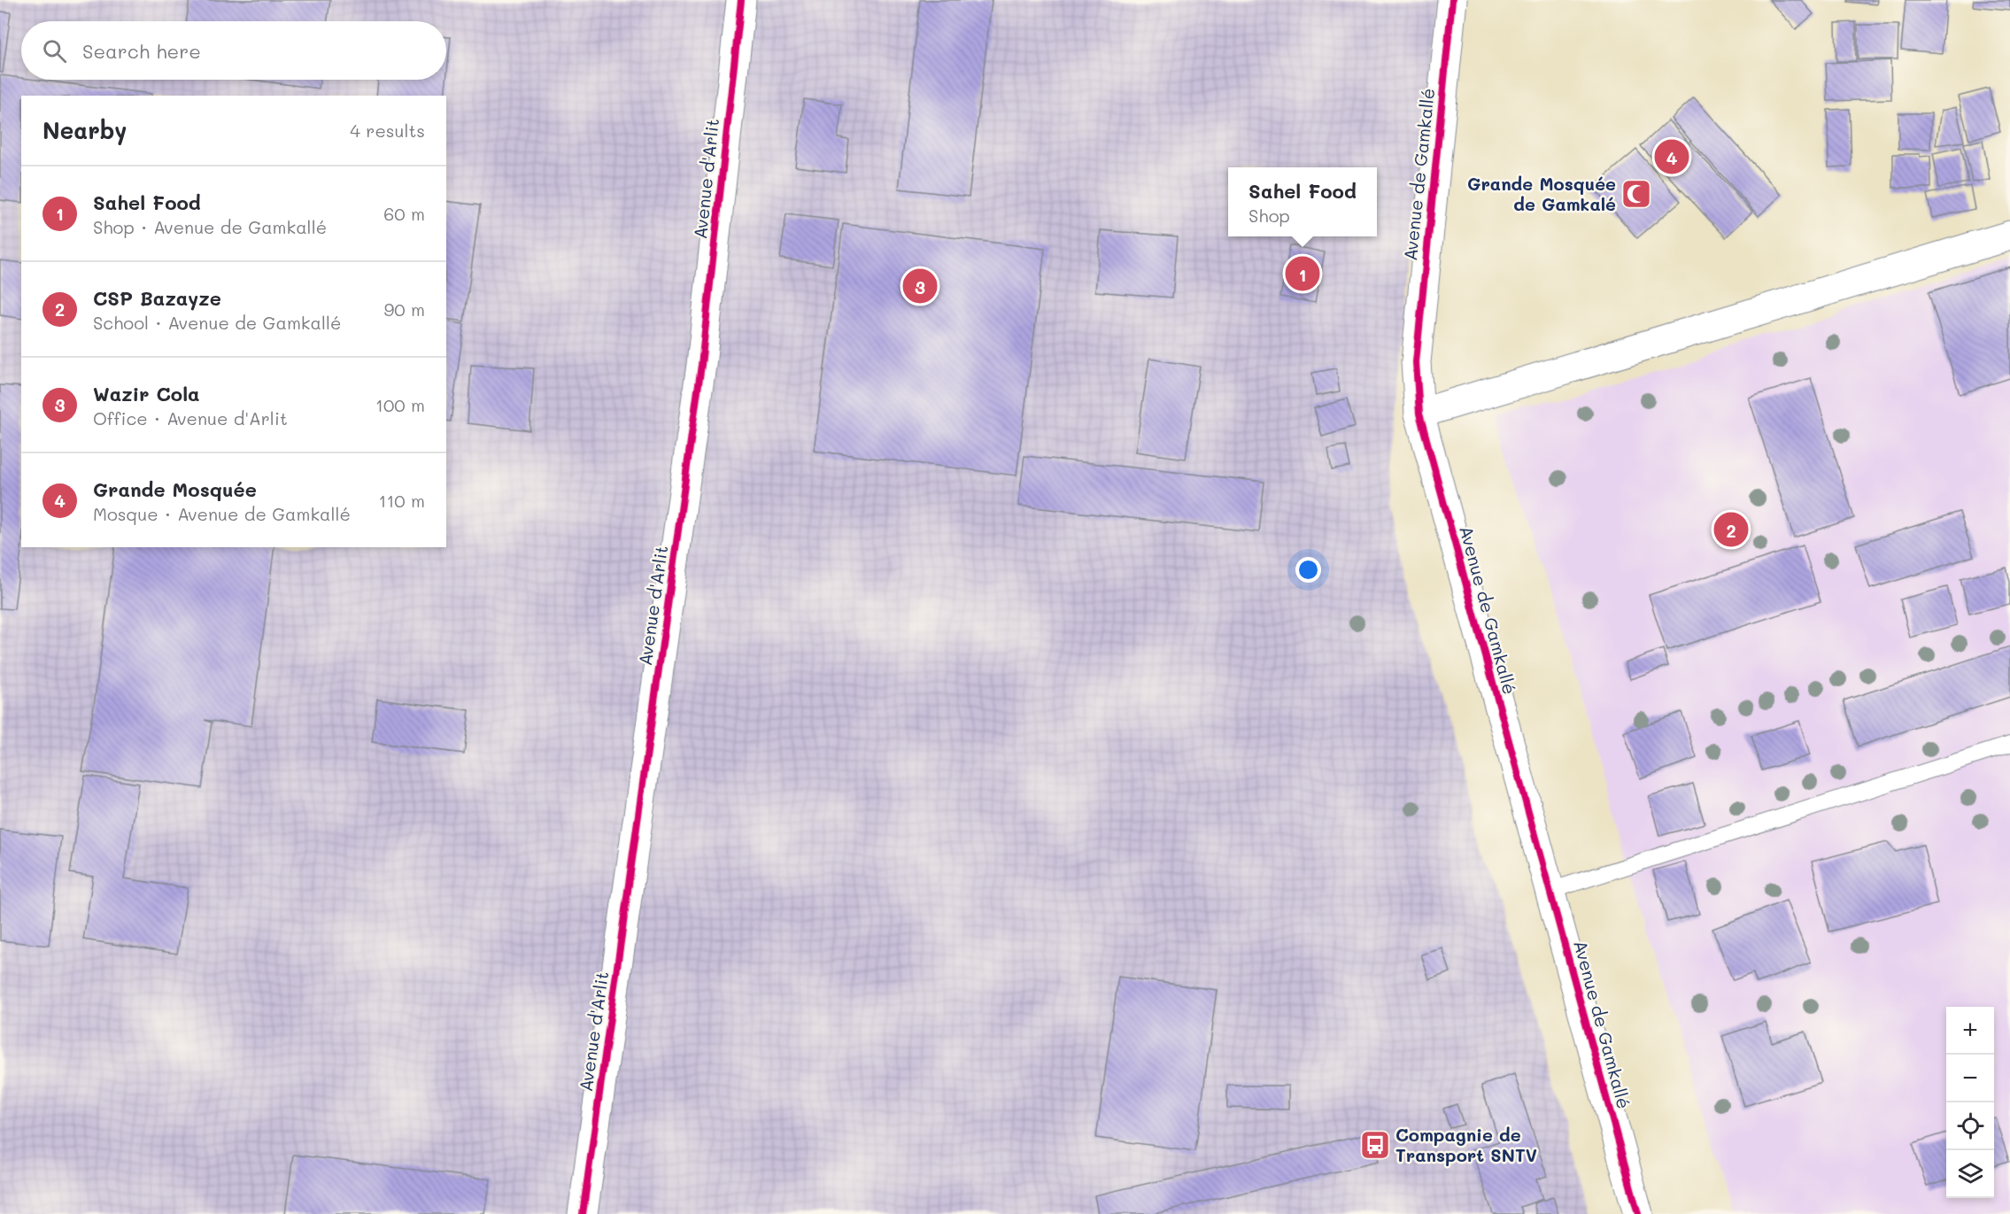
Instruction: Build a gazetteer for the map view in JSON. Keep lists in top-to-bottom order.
{
  "streets": {
    "street": ["Avenue de Gamkallé", "Avenue d'Arlit"]
  },
  "places": {
    "mosque": ["Grande Mosquée de Gamkalé"],
    "bus stop": ["Compagnie de Transport SNTV"]
  },
  "page": {
    "search": "Search here",
    "heading": ["Nearby", "4 results"],
    "pins": [
      "4",
      "1",
      "3",
      "2"
    ],
    "list": [
      {
        "mark": "1",
        "name": "Sahel Food",
        "note": "Shop · Avenue de Gamkallé",
        "value": "60 m"
      },
      {
        "mark": "2",
        "name": "CSP Bazayze",
        "note": "School · Avenue de Gamkallé",
        "value": "90 m"
      },
      {
        "mark": "3",
        "name": "Wazir Cola",
        "note": "Office · Avenue d'Arlit",
        "value": "100 m"
      },
      {
        "mark": "4",
        "name": "Grande Mosquée",
        "note": "Mosque · Avenue de Gamkallé",
        "value": "110 m"
      }
    ],
    "popup": ["Sahel Food", "Shop"],
    "map_buttons": ["+", "−"]
  }
}
